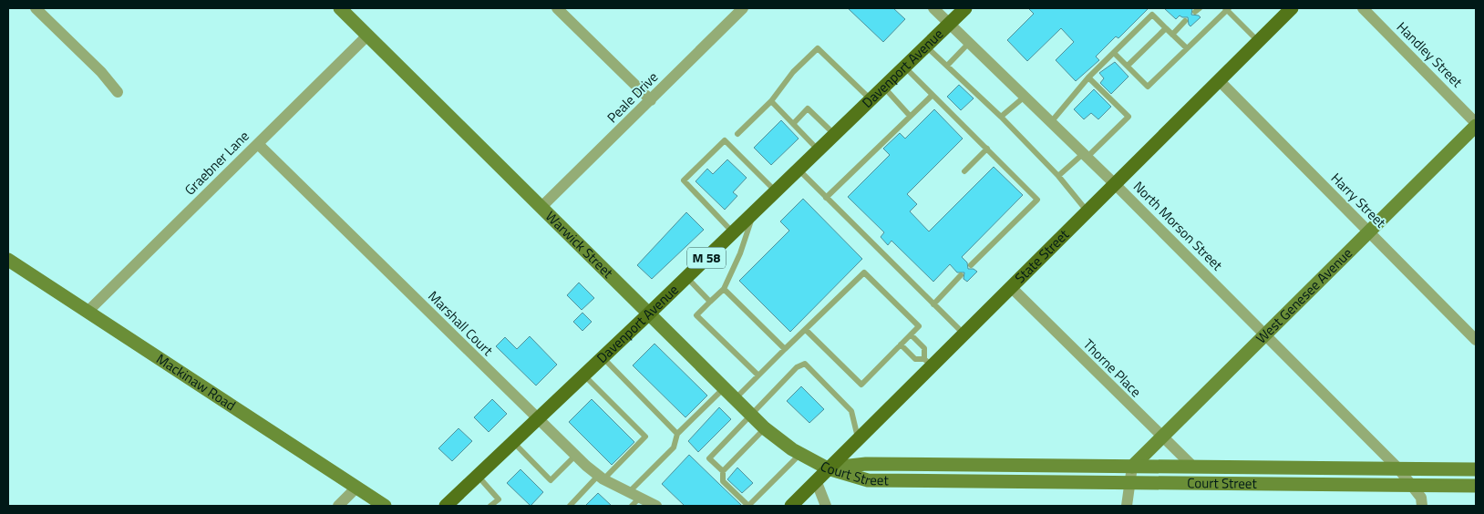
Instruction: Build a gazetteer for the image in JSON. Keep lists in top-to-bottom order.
{
  "streets": {
    "main road": [
      "Davenport Avenue",
      "Warwick Street",
      "State Street",
      "M 58",
      "West Genesee Avenue",
      "Mackinaw Road",
      "Court Street"
    ],
    "street": [
      "Handley Street",
      "Peale Drive",
      "Graebner Lane",
      "Harry Street",
      "North Morson Street",
      "Marshall Court",
      "Thorne Place"
    ]
  },
  "crossings": [
    ["Handley Street", "West Genesee Avenue"],
    ["Davenport Avenue", "North Morson Street"],
    ["Davenport Avenue", "Warwick Street"],
    ["Davenport Avenue", "Marshall Court"],
    ["Peale Drive", "Warwick Street"],
    ["Graebner Lane", "Warwick Street"],
    ["Graebner Lane", "Marshall Court"],
    ["Graebner Lane", "Mackinaw Road"],
    ["Harry Street", "State Street"],
    ["Harry Street", "West Genesee Avenue"],
    ["North Morson Street", "State Street"],
    ["North Morson Street", "West Genesee Avenue"],
    ["North Morson Street", "Court Street"],
    ["Warwick Street", "State Street"],
    ["Warwick Street", "Court Street"],
    ["State Street", "Thorne Place"],
    ["State Street", "Court Street"],
    ["West Genesee Avenue", "Thorne Place"],
    ["West Genesee Avenue", "Court Street"],
    ["Thorne Place", "Court Street"]
  ]
}
